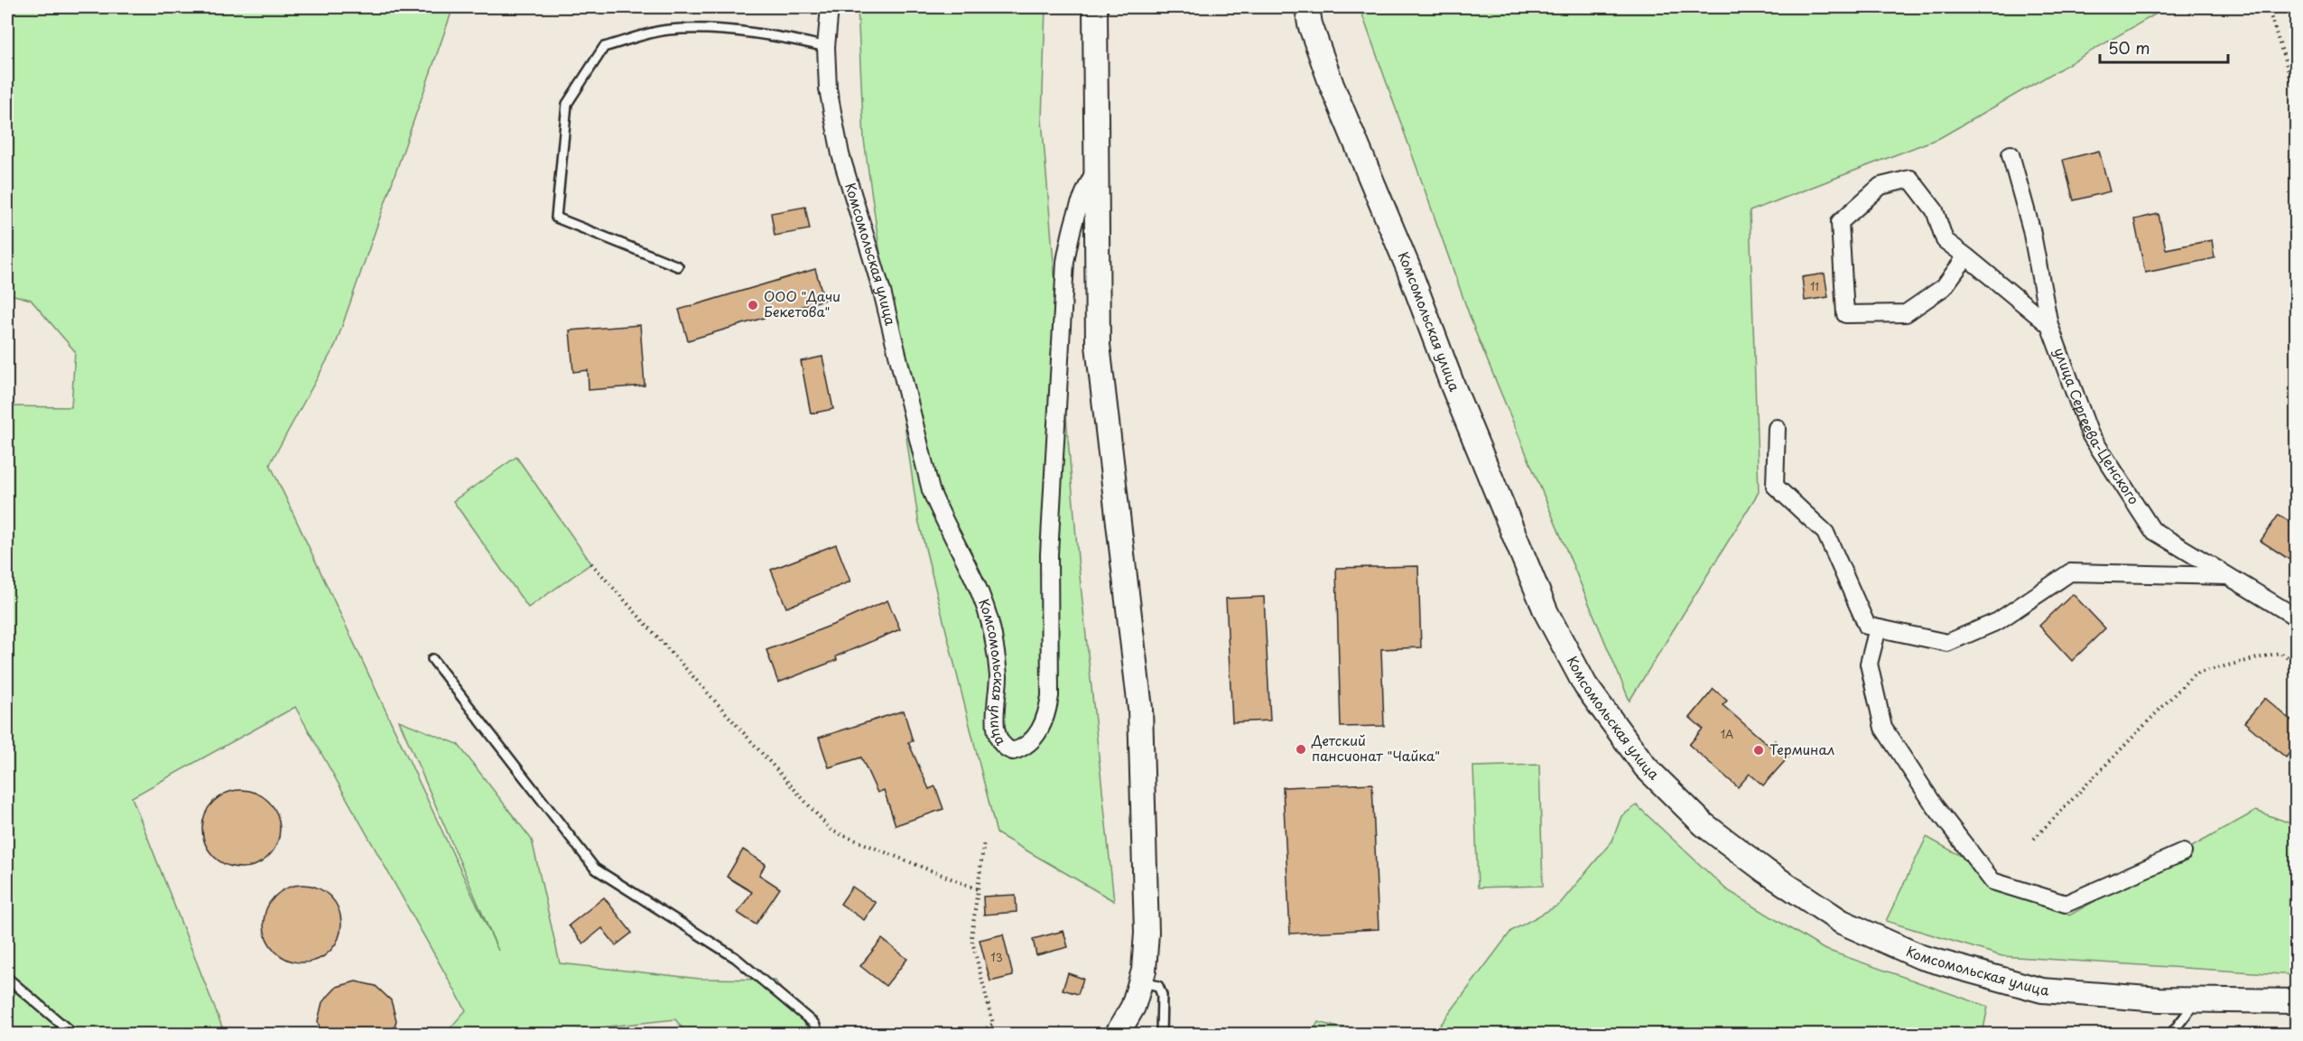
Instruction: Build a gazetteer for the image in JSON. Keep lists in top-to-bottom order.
{
  "streets": {
    "main road": ["Комсомольская улица"],
    "street": ["улица Сергеева-Ценского"]
  },
  "places": ["ООО \"Дачи Бекетова\"", "Детский пансионат \"Чайка\"", "Терминал"],
  "house_numbers": ["11", "1А", "13"],
  "scale_bar": "50 m"
}
